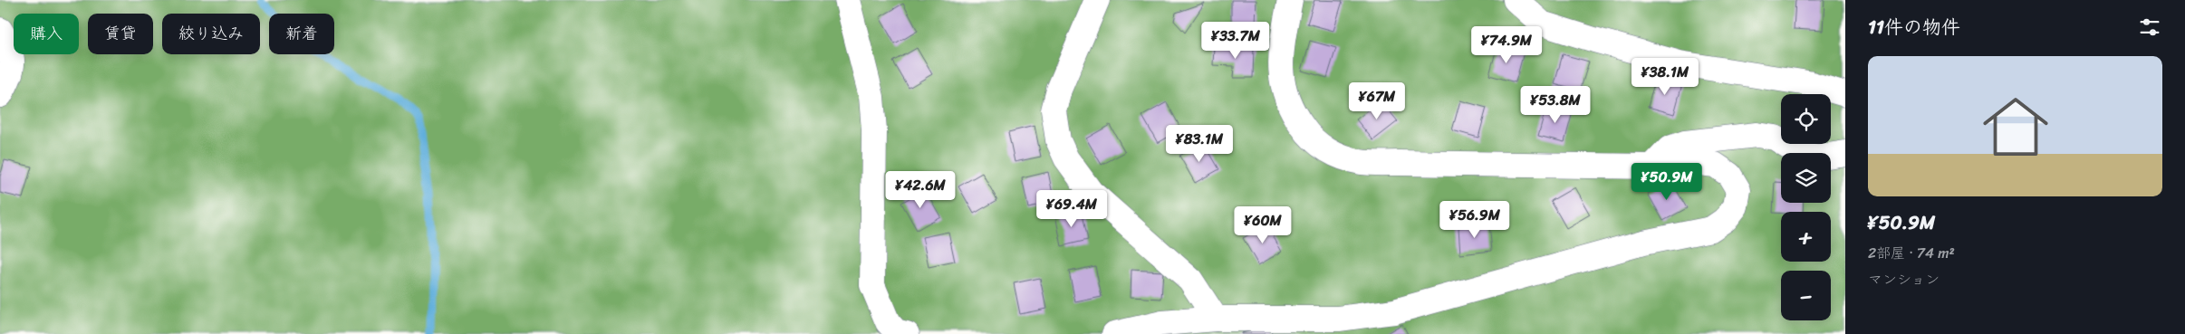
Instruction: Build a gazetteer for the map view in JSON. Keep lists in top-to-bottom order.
{
  "page": {
    "heading": "11件の物件",
    "chip": [
      "購入",
      "賃貸",
      "絞り込み",
      "新着"
    ],
    "price": [
      "¥33.7M",
      "¥74.9M",
      "¥38.1M",
      "¥67M",
      "¥53.8M",
      "¥83.1M",
      "¥50.9M",
      "¥42.6M",
      "¥69.4M",
      "¥56.9M",
      "¥60M"
    ],
    "list": [
      {
        "name": "¥50.9M",
        "note": "2部屋 · 74 m² · マンション"
      }
    ],
    "map_buttons": ["+", "−"]
  }
}
